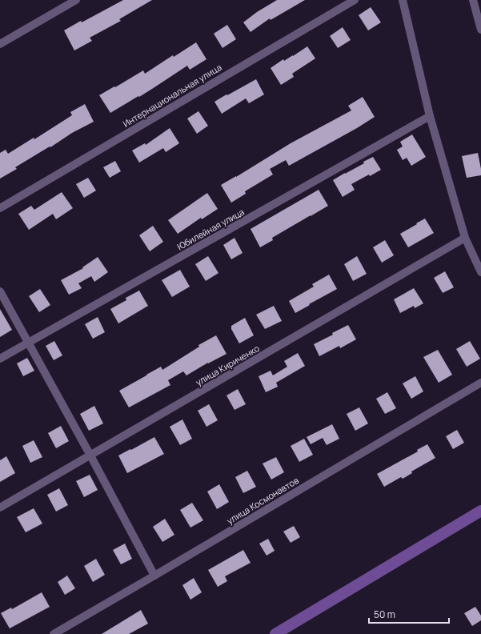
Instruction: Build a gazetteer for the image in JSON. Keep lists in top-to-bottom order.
{
  "streets": {
    "street": [
      "Интернациональная улица",
      "Юбилейная улица",
      "улица Кириченко",
      "улица Космонавтов"
    ]
  },
  "scale_bar": "50 m"
}
